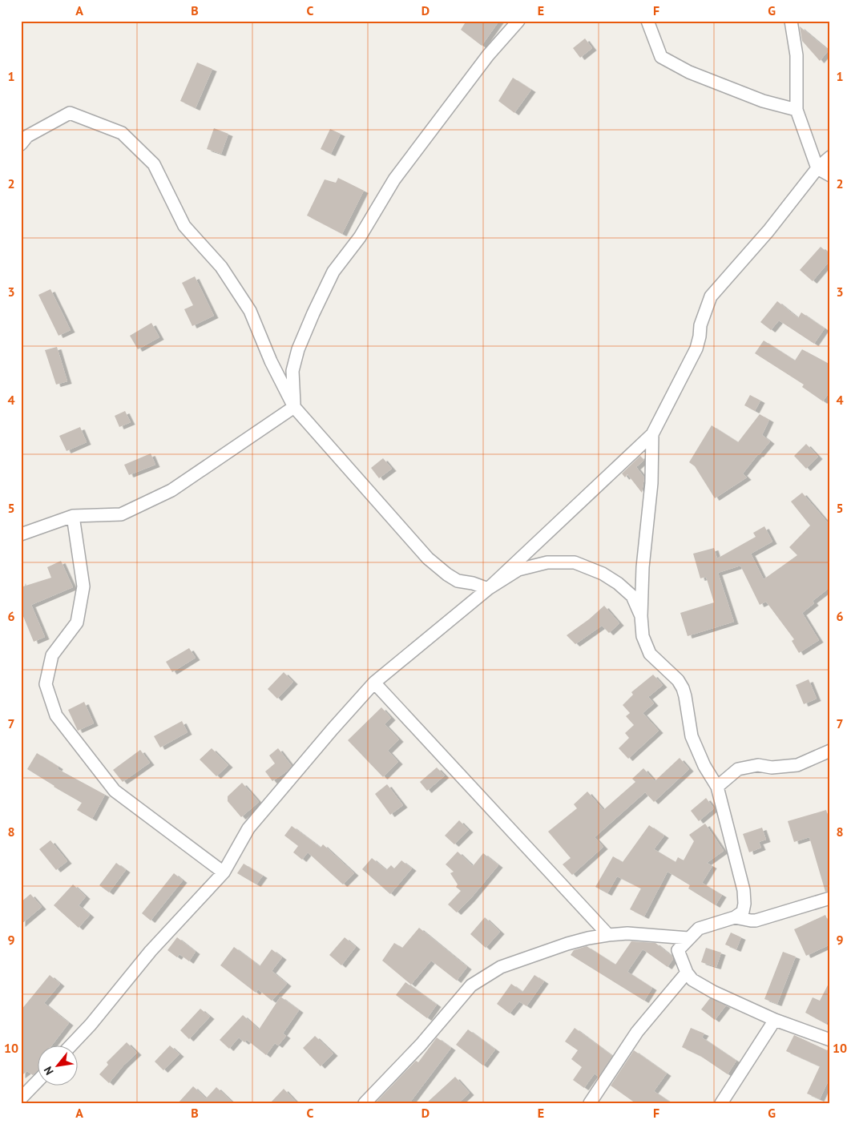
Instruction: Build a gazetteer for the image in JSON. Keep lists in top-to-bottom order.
{
  "north": "bottom left",
  "grid": {
    "columns": [
      "A",
      "B",
      "C",
      "D",
      "E",
      "F",
      "G"
    ],
    "rows": [
      "1",
      "2",
      "3",
      "4",
      "5",
      "6",
      "7",
      "8",
      "9",
      "10"
    ]
  }
}
